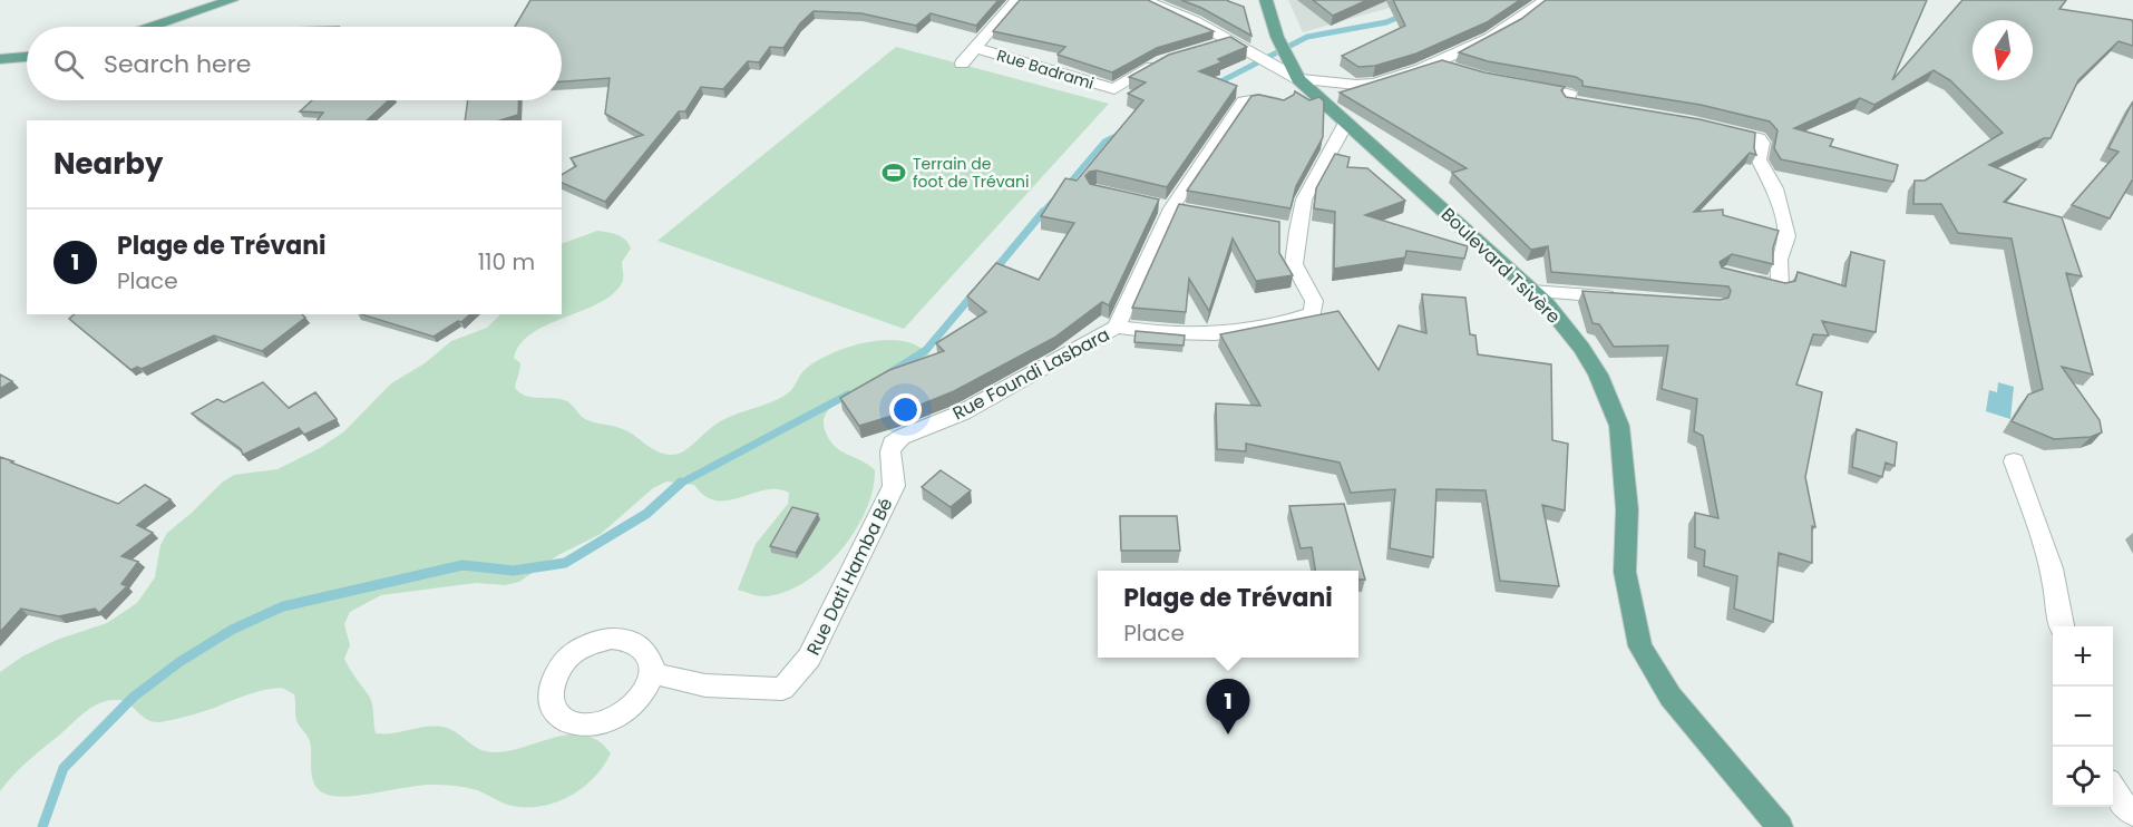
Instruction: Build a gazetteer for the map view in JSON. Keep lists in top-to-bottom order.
{
  "streets": {
    "main road": ["Boulevard Tsivère"],
    "street": ["Rue Badrami", "Rue Foundi Lasbara", "Rue Dati Hamba Bé"]
  },
  "crossings": [
    ["Rue Foundi Lasbara", "Rue Dati Hamba Bé"]
  ],
  "places": {
    "sports": ["Terrain de foot de Trévani"]
  },
  "north": "bottom",
  "page": {
    "search": "Search here",
    "heading": "Nearby",
    "list": [
      {
        "mark": "1",
        "name": "Plage de Trévani",
        "note": "Place",
        "value": "110 m"
      }
    ],
    "popup": ["Plage de Trévani", "Place"],
    "map_buttons": ["+", "−"],
    "pins": "1"
  }
}
